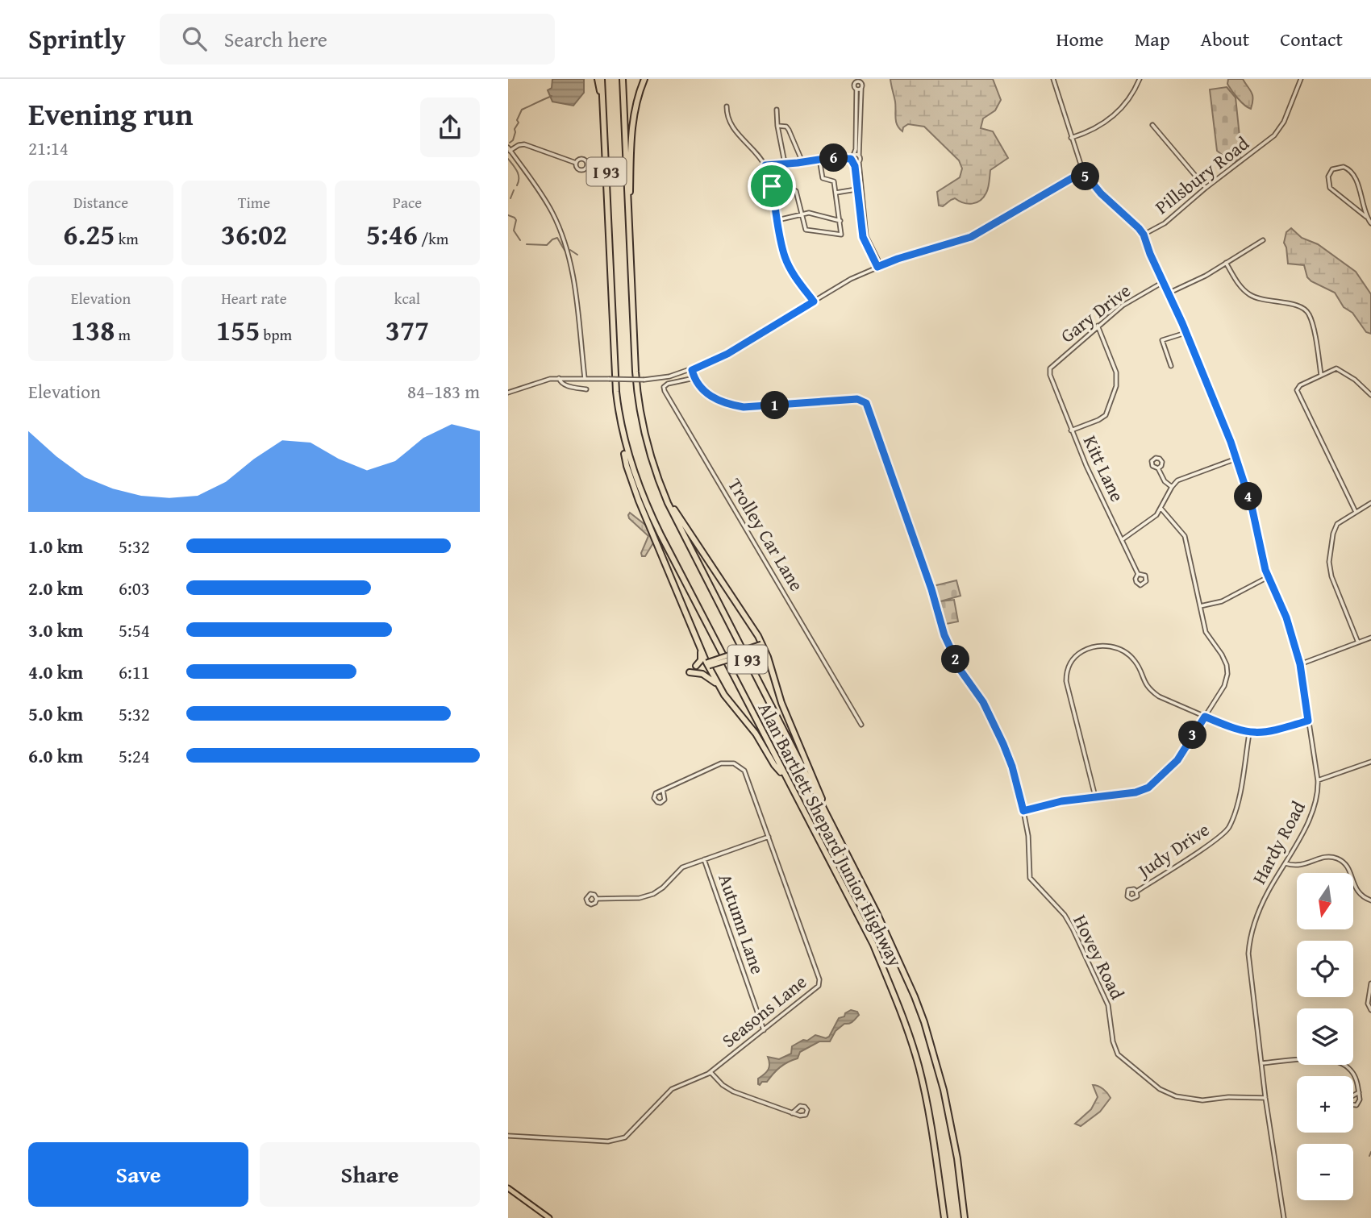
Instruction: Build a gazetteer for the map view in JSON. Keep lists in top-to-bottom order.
{
  "streets": {
    "highway": ["I 93", "Alan Bartlett Shepard Junior Highway"],
    "street": [
      "Pillsbury Road",
      "Gary Drive",
      "Kitt Lane",
      "Trolley Car Lane",
      "Hardy Road",
      "Judy Drive",
      "Autumn Lane",
      "Hovey Road",
      "Seasons Lane"
    ]
  },
  "crossings": [
    ["Pillsbury Road", "Hardy Road"],
    ["Gary Drive", "Kitt Lane"],
    ["Gary Drive", "Hardy Road"],
    ["Trolley Car Lane", "Hovey Road"],
    ["Hardy Road", "Hovey Road"],
    ["Autumn Lane", "Seasons Lane"]
  ],
  "north": "bottom",
  "page": {
    "header": "Sprintly",
    "search": "Search here",
    "nav": [
      "Home",
      "Map",
      "About",
      "Contact"
    ],
    "heading": ["Evening run", "21:14"],
    "pins": [
      "6",
      "5",
      "1",
      "4",
      "2",
      "3"
    ],
    "stats": [
      ["Distance", "6.25 km"],
      ["Time", "36:02"],
      ["Pace", "5:46 /km"],
      ["Elevation", "138 m"],
      ["Heart rate", "155 bpm"],
      ["kcal", "377"]
    ],
    "chart": ["Elevation", "84–183 m"],
    "list": [
      {
        "name": "1.0 km",
        "note": "5:32"
      },
      {
        "name": "2.0 km",
        "note": "6:03"
      },
      {
        "name": "3.0 km",
        "note": "5:54"
      },
      {
        "name": "4.0 km",
        "note": "6:11"
      },
      {
        "name": "5.0 km",
        "note": "5:32"
      },
      {
        "name": "6.0 km",
        "note": "5:24"
      }
    ],
    "map_buttons": ["+", "−"],
    "buttons": ["Save", "Share"]
  }
}
